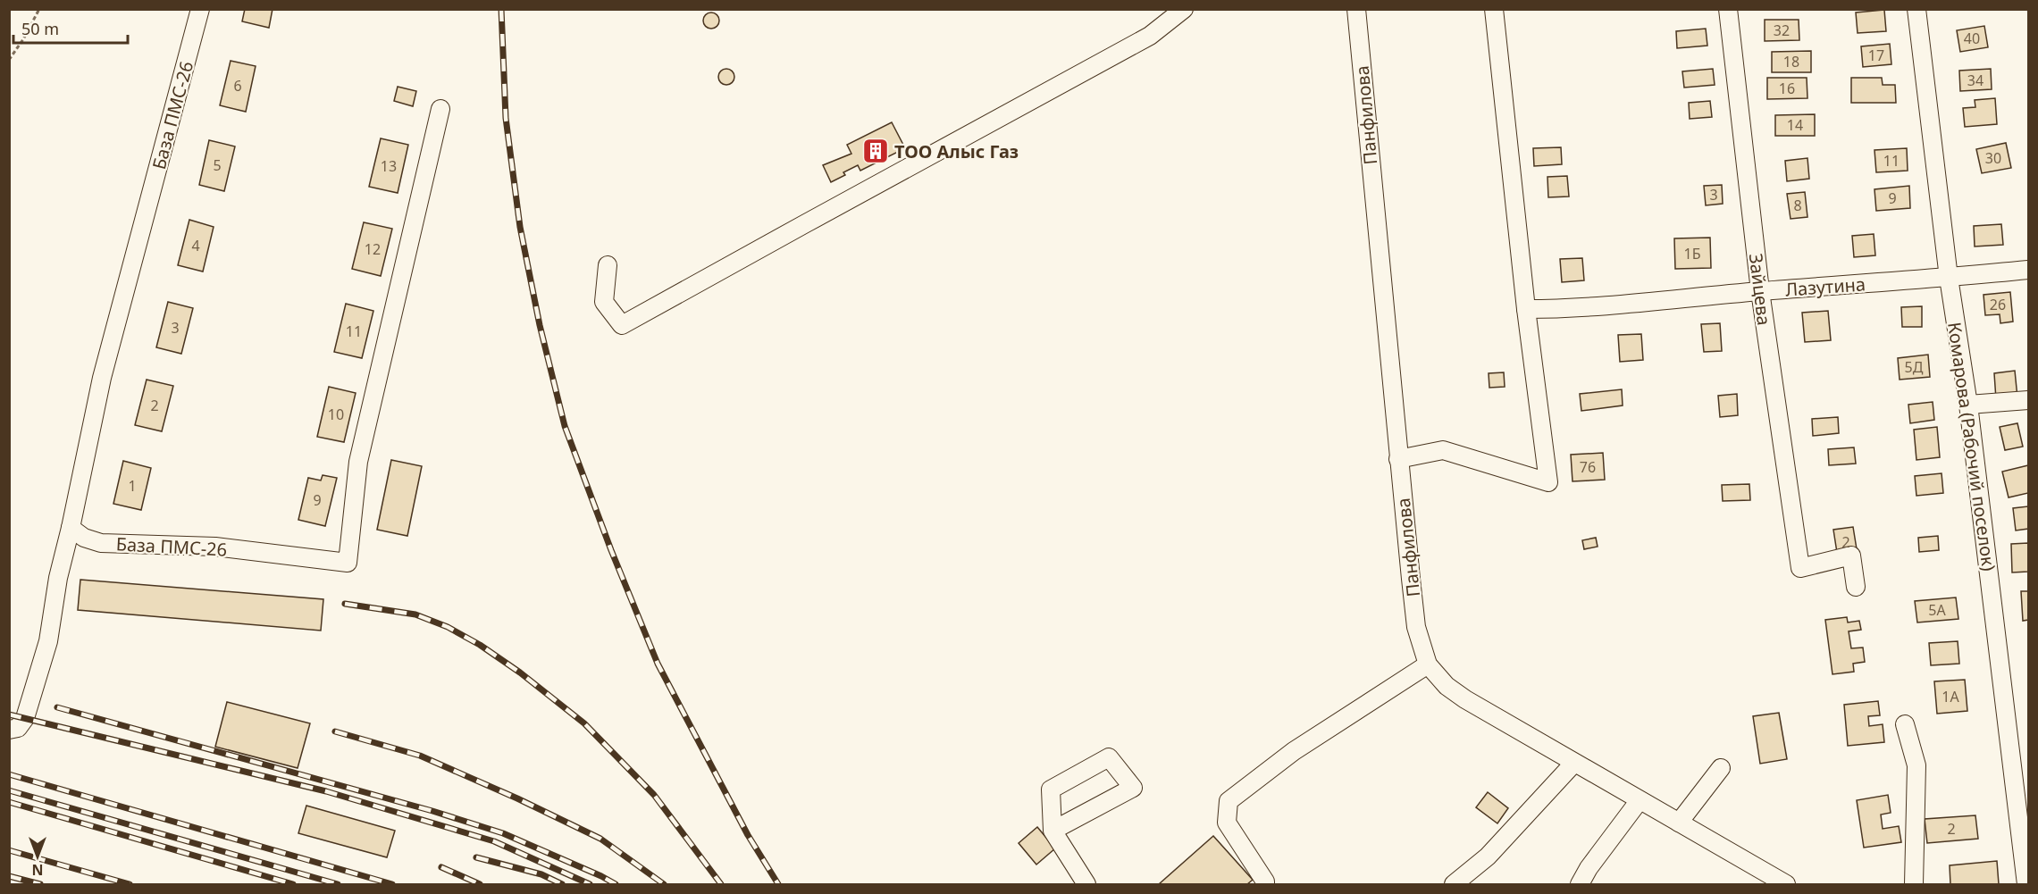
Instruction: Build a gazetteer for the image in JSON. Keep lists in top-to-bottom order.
{
  "streets": {
    "street": [
      "База ПМС-26",
      "Панфилова",
      "Лазутина",
      "Зайцева",
      "Комарова (Рабочий поселок)"
    ]
  },
  "crossings": [
    ["Лазутина", "Зайцева"],
    ["Лазутина", "Комарова (Рабочий поселок)"]
  ],
  "places": {
    "building": ["ТОО Алыс Газ"]
  },
  "house_numbers": [
    "32",
    "40",
    "17",
    "18",
    "34",
    "6",
    "16",
    "14",
    "30",
    "11",
    "5",
    "13",
    "3",
    "9",
    "8",
    "4",
    "12",
    "1Б",
    "26",
    "3",
    "11",
    "5Д",
    "2",
    "10",
    "76",
    "1",
    "9",
    "2",
    "5А",
    "1А",
    "2"
  ],
  "scale_bar": "50 m",
  "north": "bottom"
}
